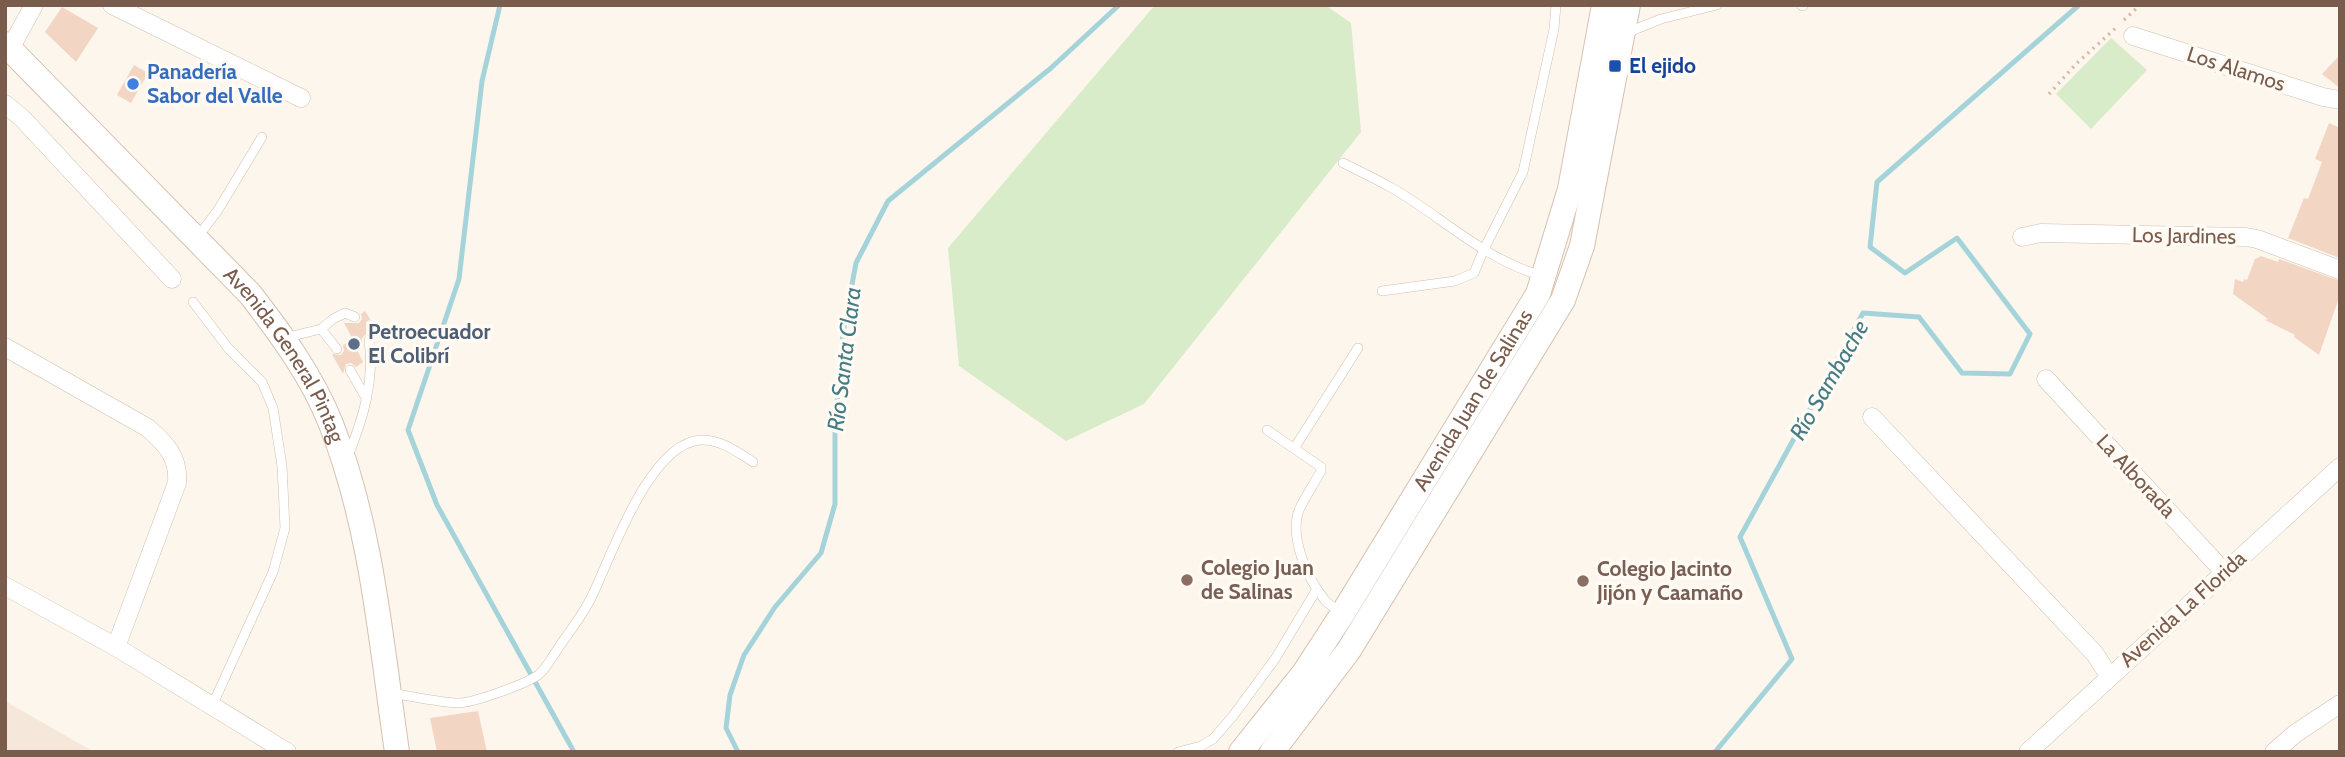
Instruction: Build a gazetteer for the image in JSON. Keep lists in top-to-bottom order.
{
  "streets": {
    "main road": ["Avenida General Pintag", "Avenida Juan de Salinas"],
    "street": [
      "Los Alamos",
      "Los Jardines",
      "La Alborada",
      "Avenida La Florida"
    ]
  },
  "crossings": [
    ["La Alborada", "Avenida La Florida"]
  ],
  "water": ["Río Santa Clara", "Río Sambache"],
  "places": {
    "transit": ["El ejido"],
    "other": [
      "Panadería Sabor del Valle",
      "Petroecuador El Colibrí",
      "Colegio Juan de Salinas",
      "Colegio Jacinto Jijón y Caamaño"
    ]
  }
}
